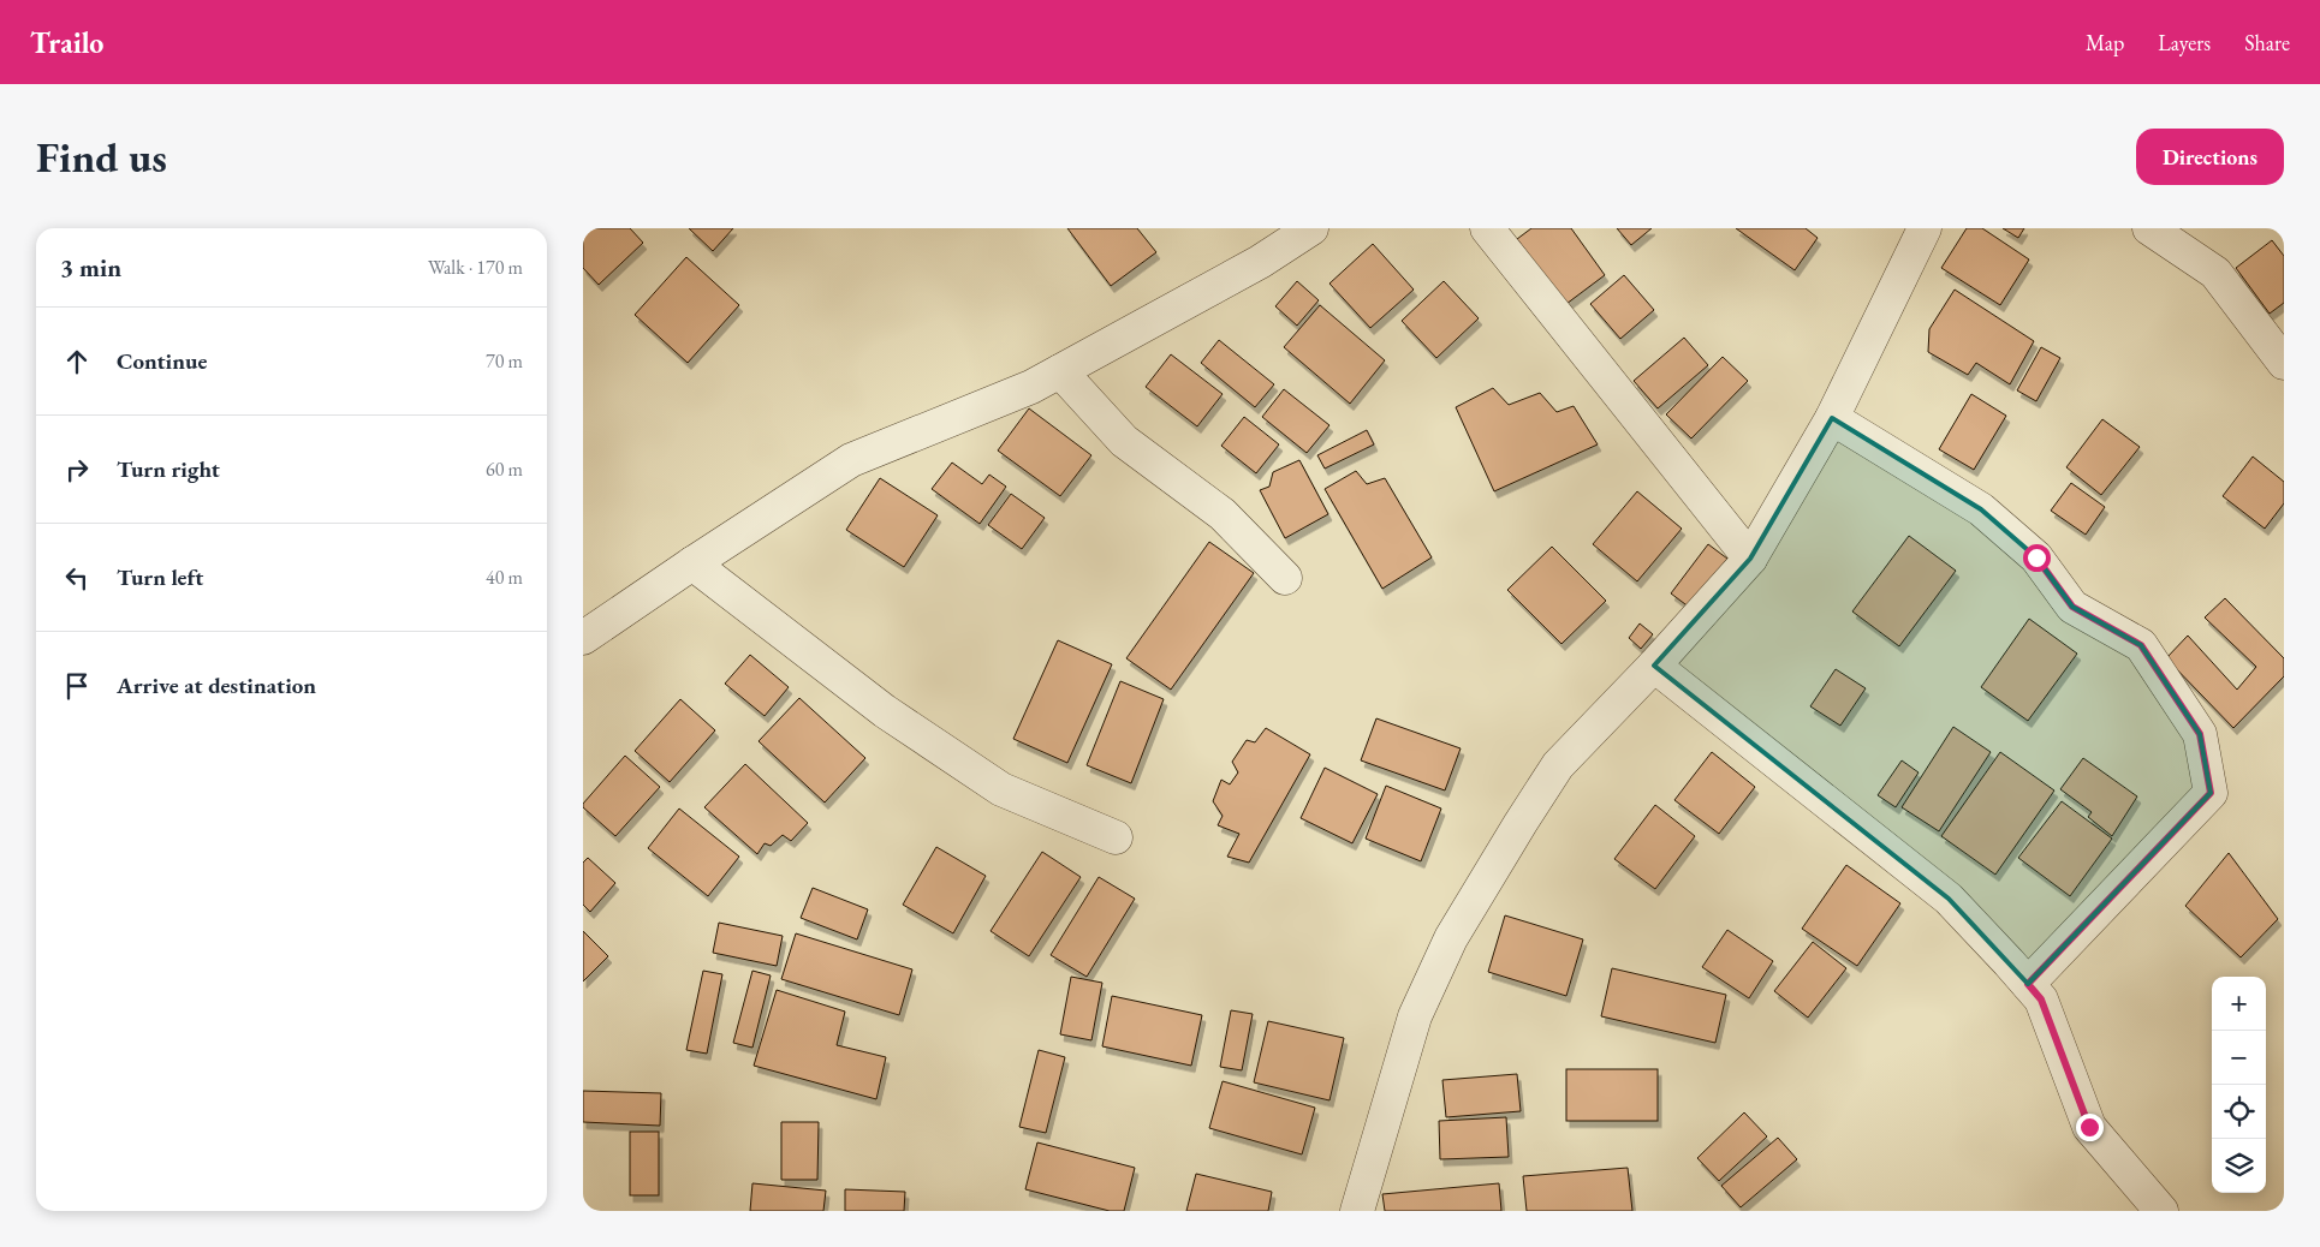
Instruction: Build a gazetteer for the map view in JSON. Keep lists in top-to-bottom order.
{
  "page": {
    "header": "Trailo",
    "nav": ["Map", "Layers", "Share"],
    "buttons": "Directions",
    "title": "Find us",
    "heading": ["3 min", "Walk · 170 m"],
    "list": [
      ["Continue", "70 m"],
      ["Turn right", "60 m"],
      ["Turn left", "40 m"],
      "Arrive at destination"
    ],
    "map_buttons": ["+", "−"]
  }
}
